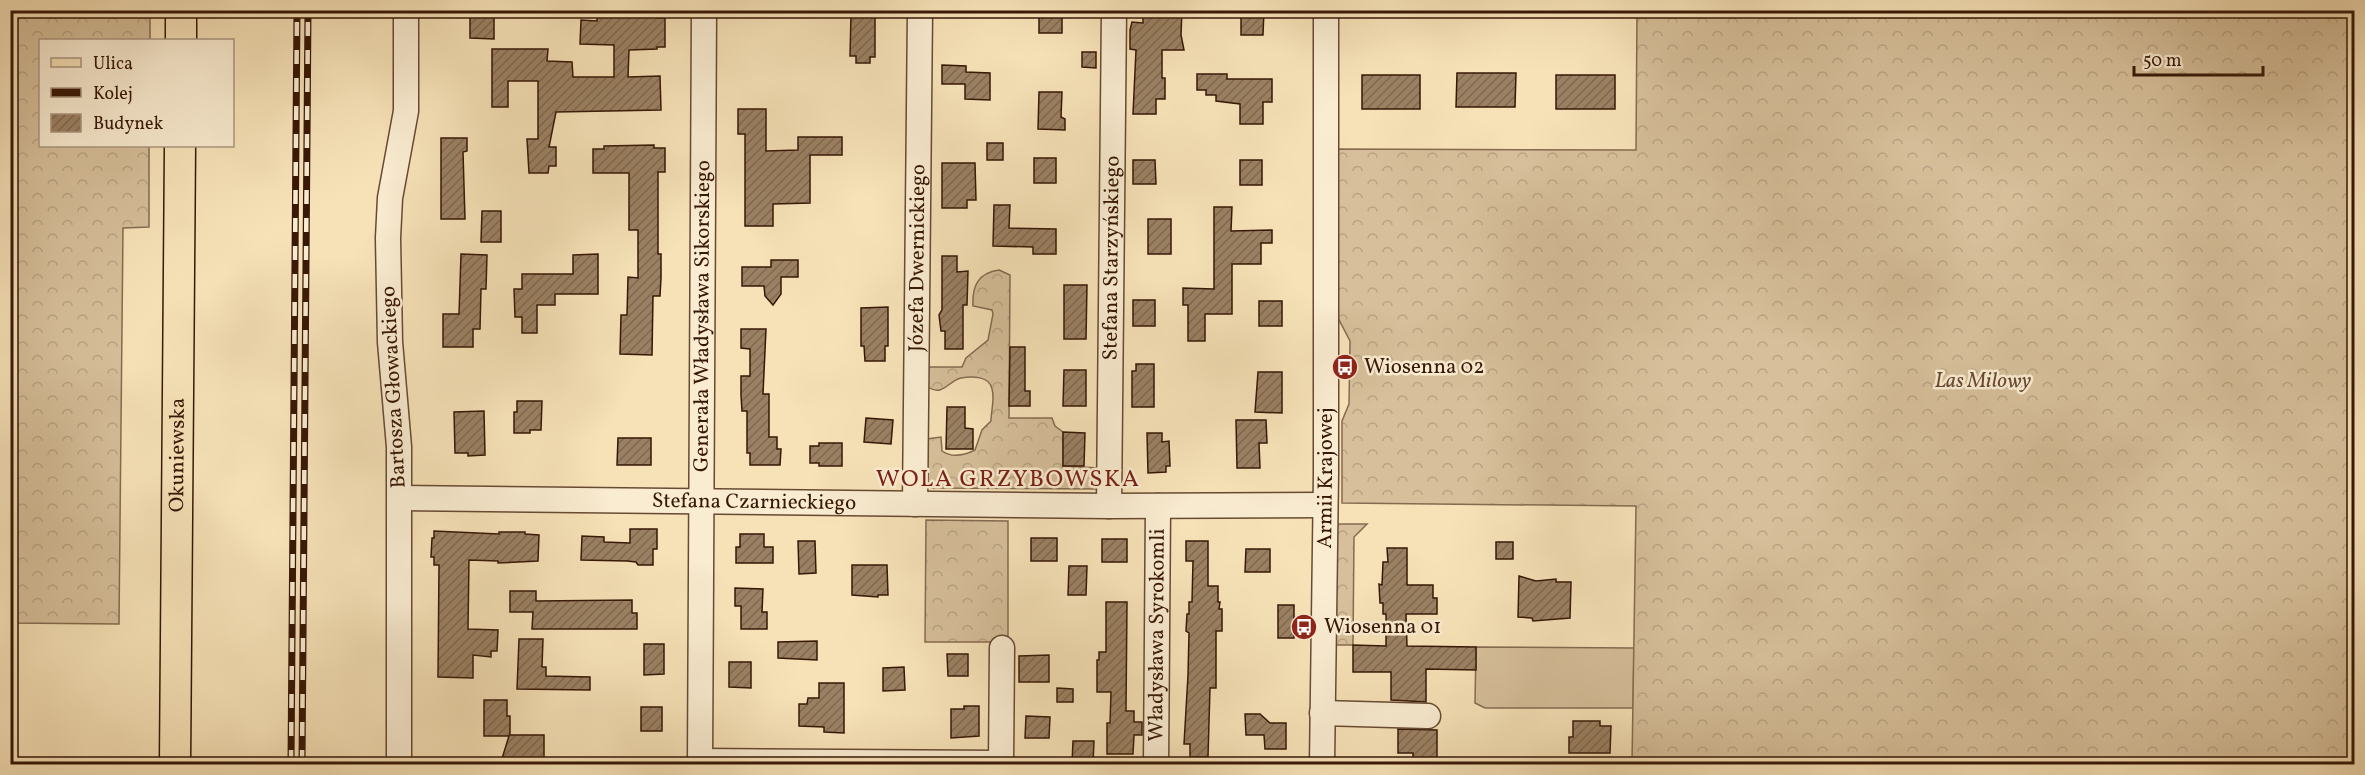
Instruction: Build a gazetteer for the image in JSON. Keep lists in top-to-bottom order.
{
  "streets": {
    "main road": ["Okuniewska"],
    "street": [
      "Józefa Dwernickiego",
      "Stefana Starzyńskiego",
      "Generała Władysława Sikorskiego",
      "Bartosza Głowackiego",
      "Armii Krajowej",
      "Stefana Czarnieckiego",
      "Władysława Syrokomli"
    ]
  },
  "crossings": [
    ["Józefa Dwernickiego", "Stefana Czarnieckiego"],
    ["Stefana Starzyńskiego", "Stefana Czarnieckiego"],
    ["Generała Władysława Sikorskiego", "Stefana Czarnieckiego"],
    ["Bartosza Głowackiego", "Stefana Czarnieckiego"],
    ["Armii Krajowej", "Stefana Czarnieckiego"],
    ["Stefana Czarnieckiego", "Władysława Syrokomli"]
  ],
  "districts": ["WOLA GRZYBOWSKA"],
  "parks": ["Las Milowy"],
  "places": {
    "bus stop": ["Wiosenna 02", "Wiosenna 01"]
  },
  "legend": ["Ulica", "Kolej", "Budynek"],
  "scale_bar": "50 m"
}
